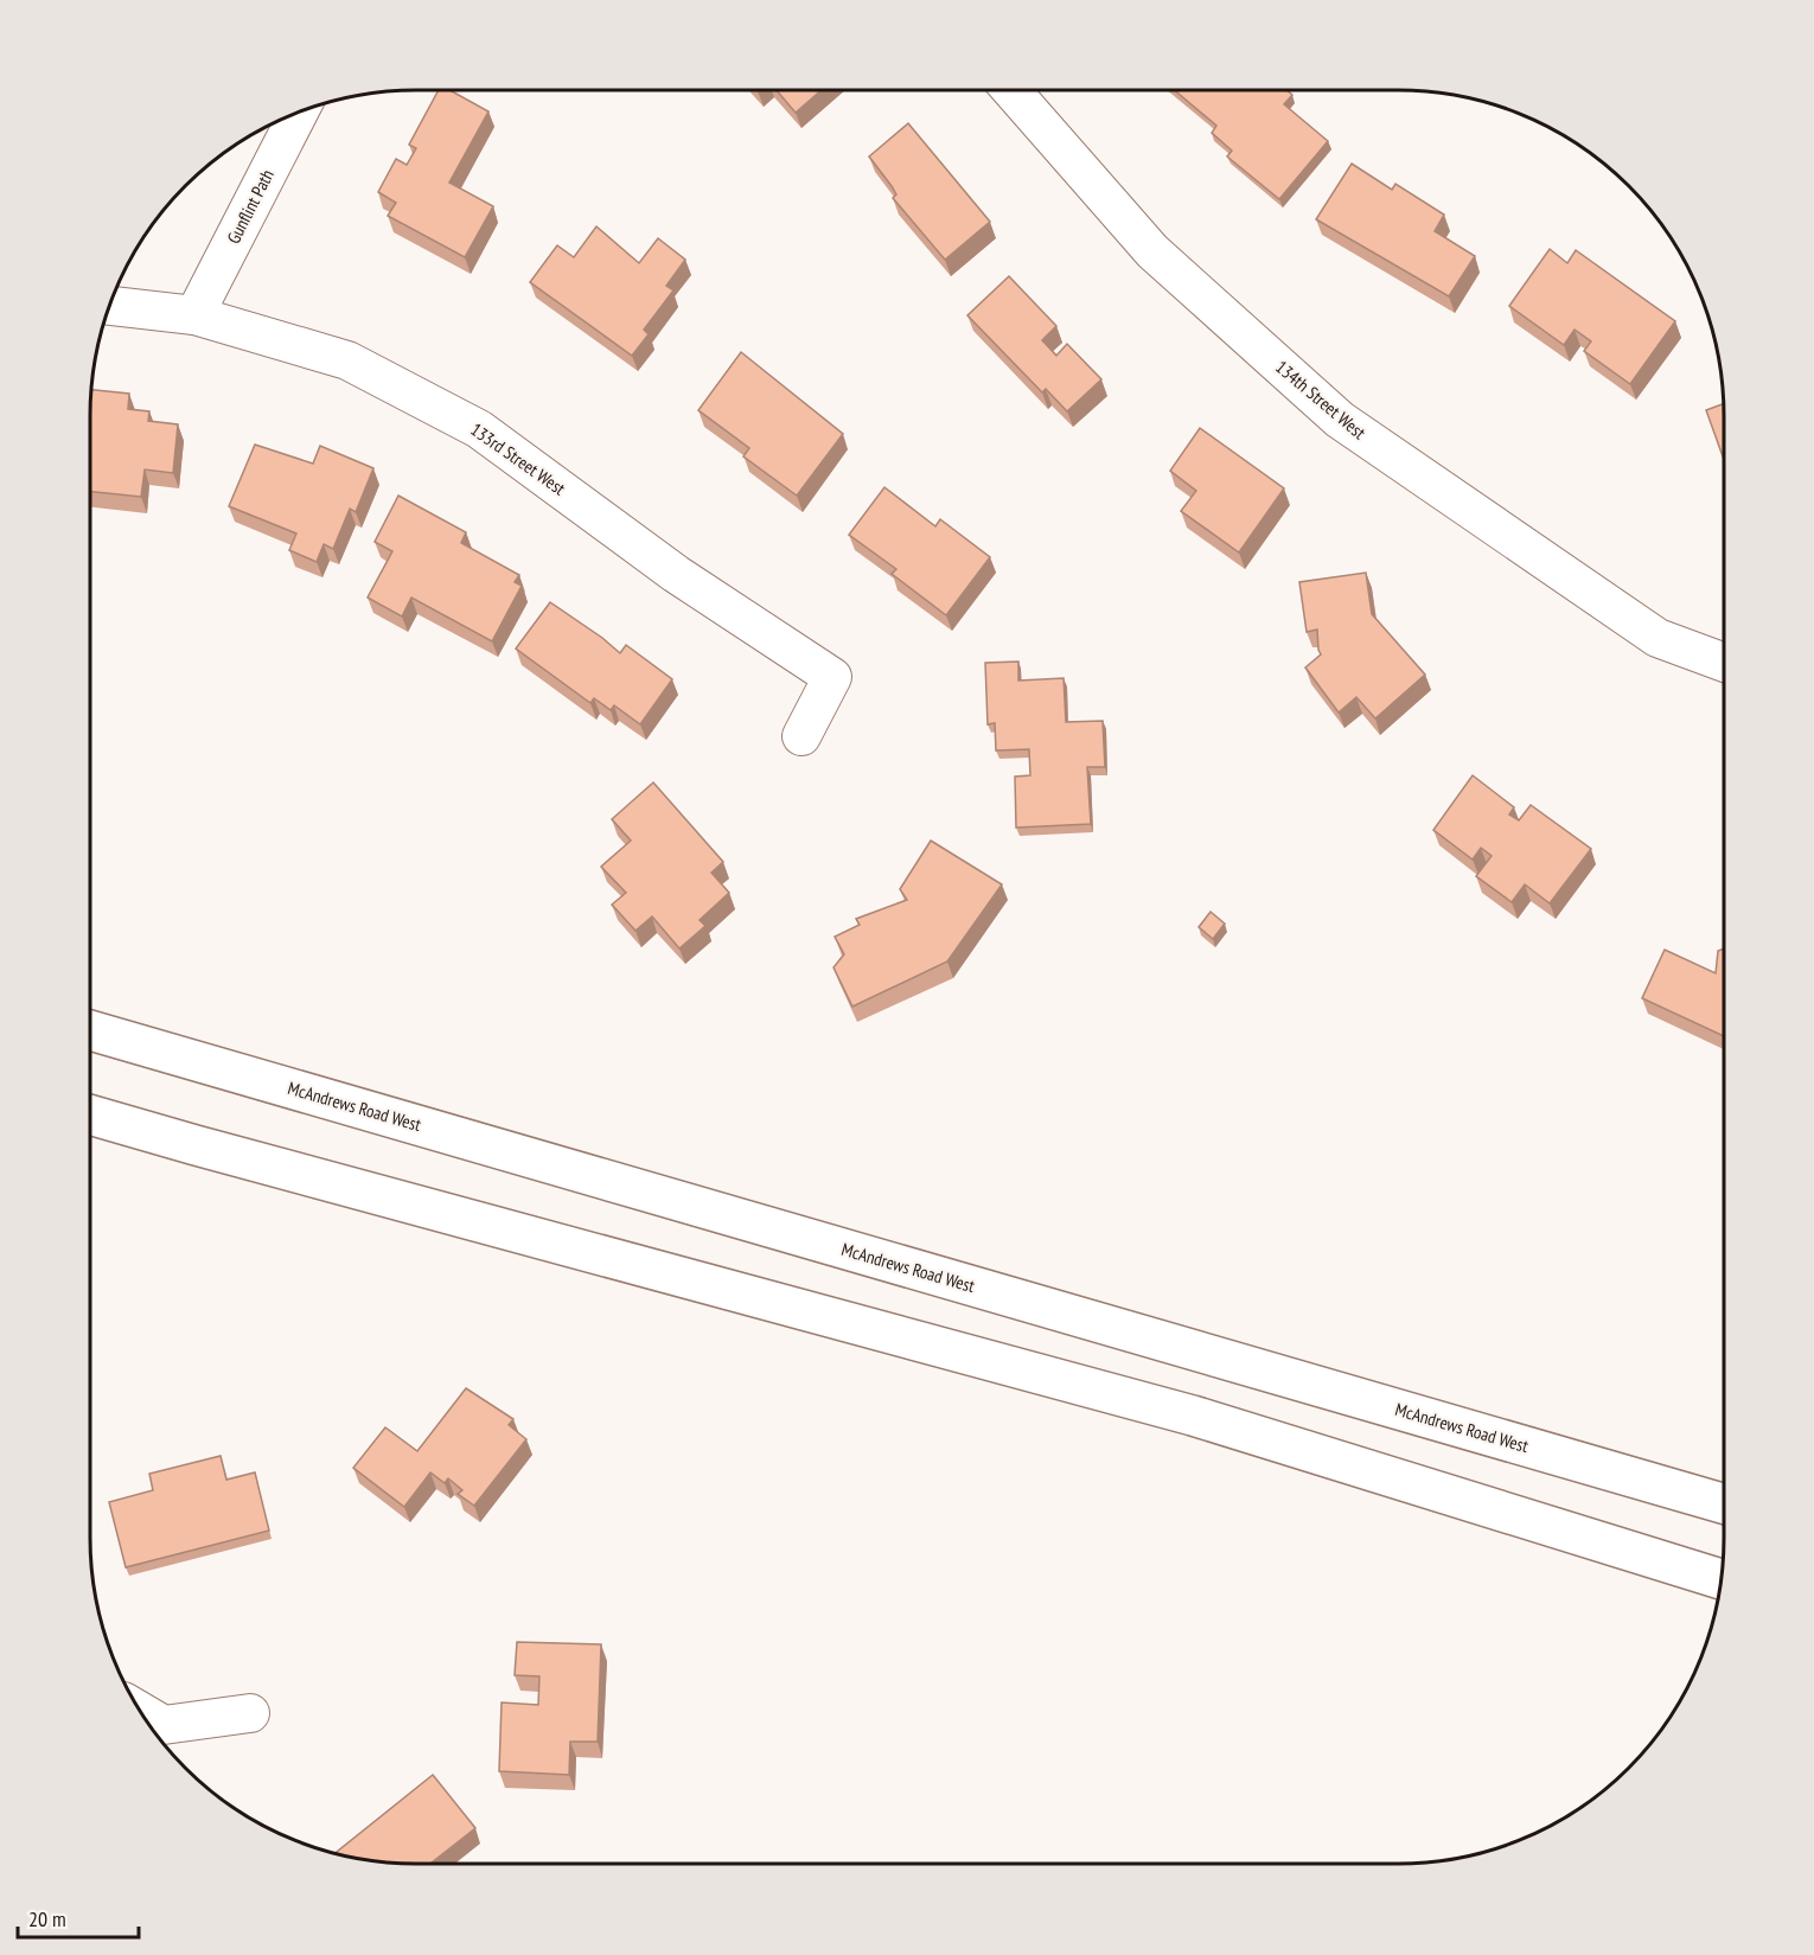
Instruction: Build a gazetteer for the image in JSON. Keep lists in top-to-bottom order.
{
  "streets": {
    "main road": ["McAndrews Road West"],
    "street": ["Gunflint Path", "134th Street West", "133rd Street West"]
  },
  "crossings": [
    ["Gunflint Path", "133rd Street West"]
  ],
  "scale_bar": "20 m"
}
